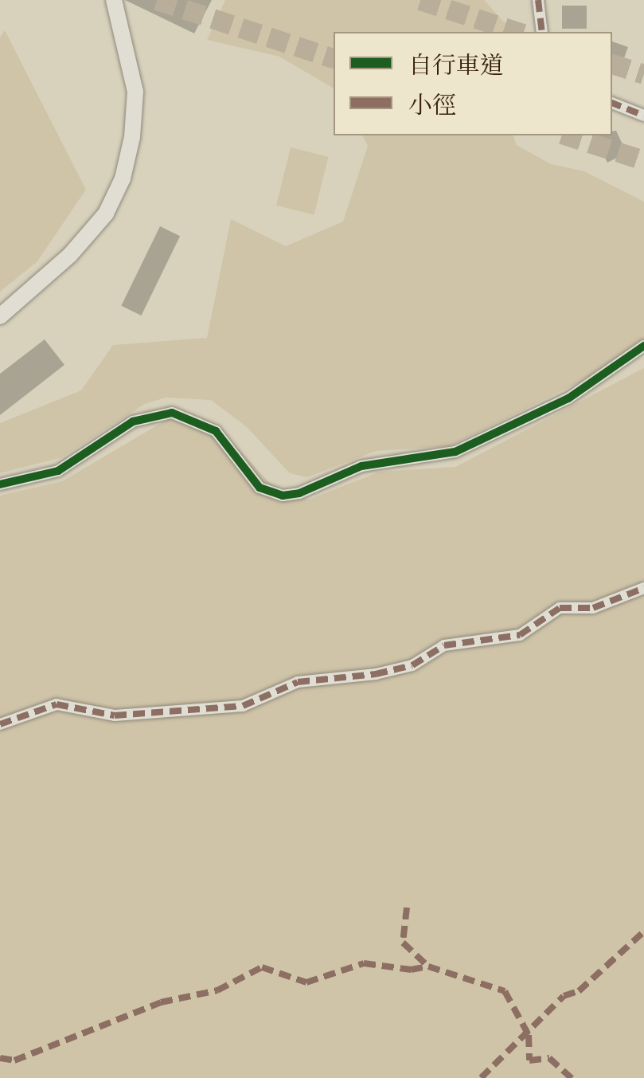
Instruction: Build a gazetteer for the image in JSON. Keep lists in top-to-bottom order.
{
  "legend": ["自行車道", "小徑"]
}
